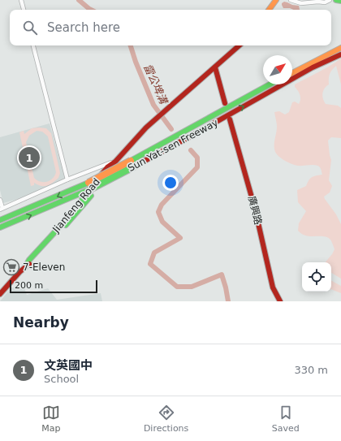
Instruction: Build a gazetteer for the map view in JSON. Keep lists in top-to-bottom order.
{
  "streets": {
    "main road": ["Sun Yat-sen Freeway", "Jianfeng Road", "廣興路"]
  },
  "water": ["雷公埤溝"],
  "places": {
    "supermarket": ["7-Eleven"]
  },
  "scale_bar": "200 m",
  "north": "top right",
  "page": {
    "search": "Search here",
    "pins": "1",
    "scale": "200 m",
    "heading": "Nearby",
    "list": [
      {
        "mark": "1",
        "name": "文英國中",
        "note": "School",
        "value": "330 m"
      }
    ],
    "nav": ["Map", "Directions", "Saved"]
  }
}
